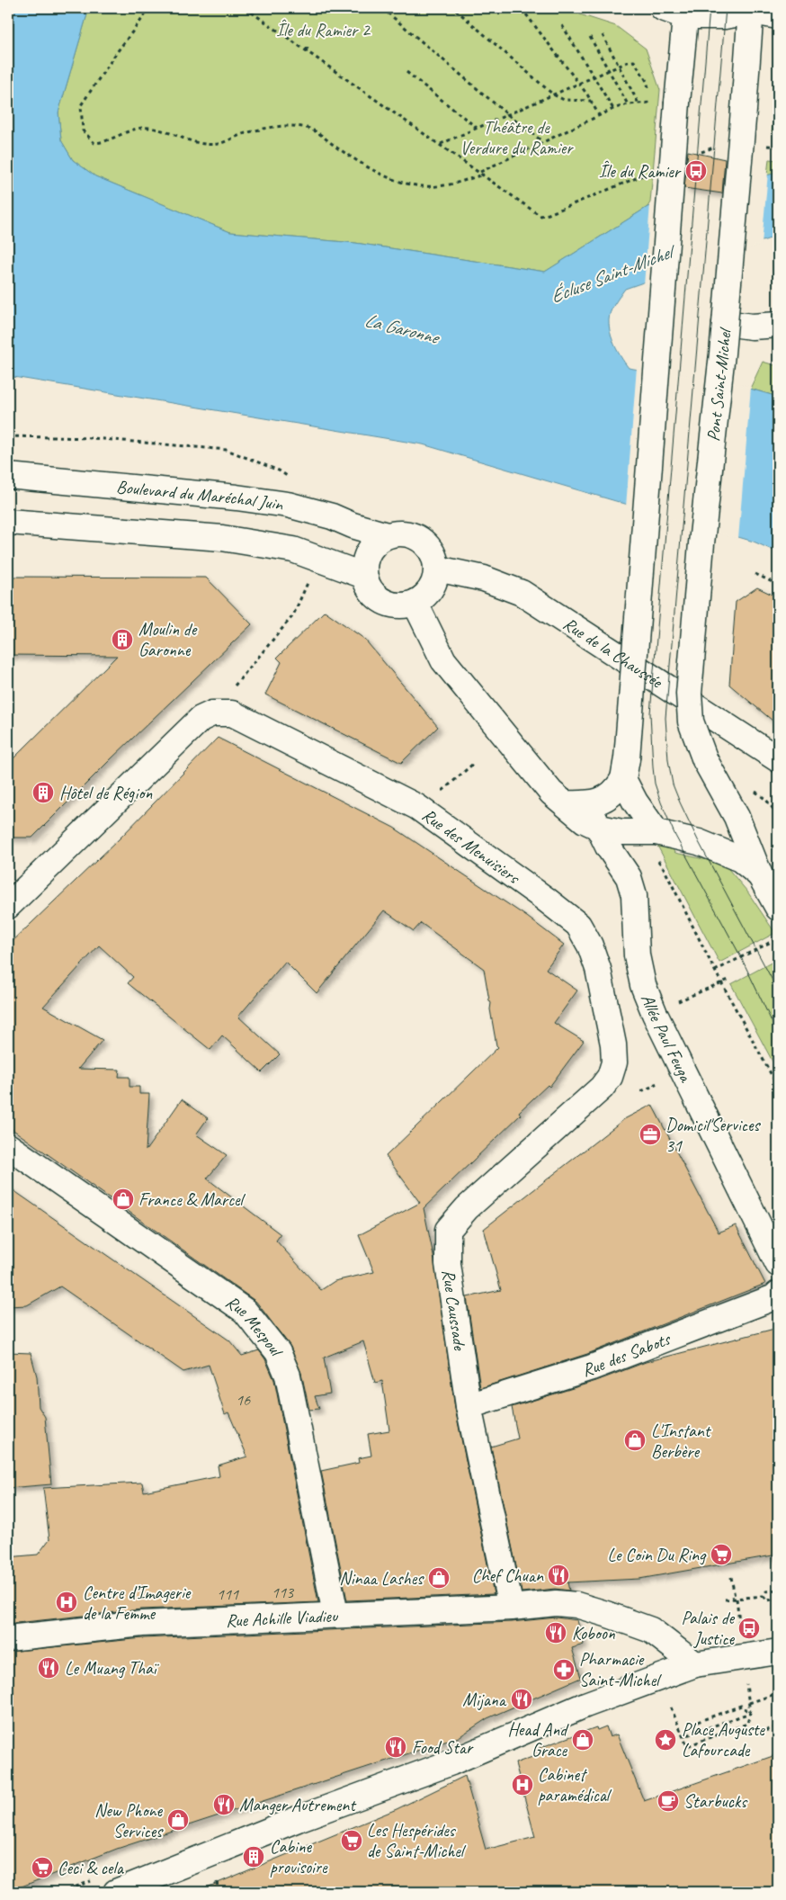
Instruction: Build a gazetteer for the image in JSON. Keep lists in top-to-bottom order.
{
  "streets": {
    "street": [
      "Pont Saint-Michel",
      "Boulevard du Maréchal Juin",
      "Rue de la Chaussée",
      "Rue des Menuisiers",
      "Allée Paul Feuga",
      "Rue Caussade",
      "Rue Mespoul",
      "Rue des Sabots",
      "Rue Achille Viadieu"
    ]
  },
  "crossings": [
    ["Boulevard du Maréchal Juin", "Rue de la Chaussée"],
    ["Rue des Menuisiers", "Rue Caussade"],
    ["Rue Caussade", "Rue des Sabots"],
    ["Rue Caussade", "Rue Achille Viadieu"],
    ["Rue Mespoul", "Rue Achille Viadieu"]
  ],
  "water": ["Écluse Saint-Michel", "La Garonne"],
  "parks": ["Île du Ramier 2", "Théâtre de Verdure du Ramier"],
  "places": {
    "bus stop": ["Île du Ramier", "Palais de Justice"],
    "building": ["Moulin de Garonne", "Hôtel de Région", "Cabine provisoire"],
    "office": ["Domicil'Services 31"],
    "shop": [
      "France & Marcel",
      "L'Instant Berbère",
      "Ninaa Lashes",
      "Head And Grace",
      "New Phone Services"
    ],
    "supermarket": ["Le Coin Du Ring", "Les Hespérides de Saint-Michel", "Ceci & cela"],
    "restaurant": [
      "Chef Chuan",
      "Koboon",
      "Le Muang Thaï",
      "Mijana",
      "Food Star",
      "Manger Autrement"
    ],
    "hospital": ["Centre d’Imagerie de la Femme", "Cabinet paramédical"],
    "pharmacy": ["Pharmacie Saint-Michel"],
    "place": ["Place Auguste Lafourcade"],
    "cafe": ["Starbucks"]
  },
  "house_numbers": ["16", "113", "111"]
}
